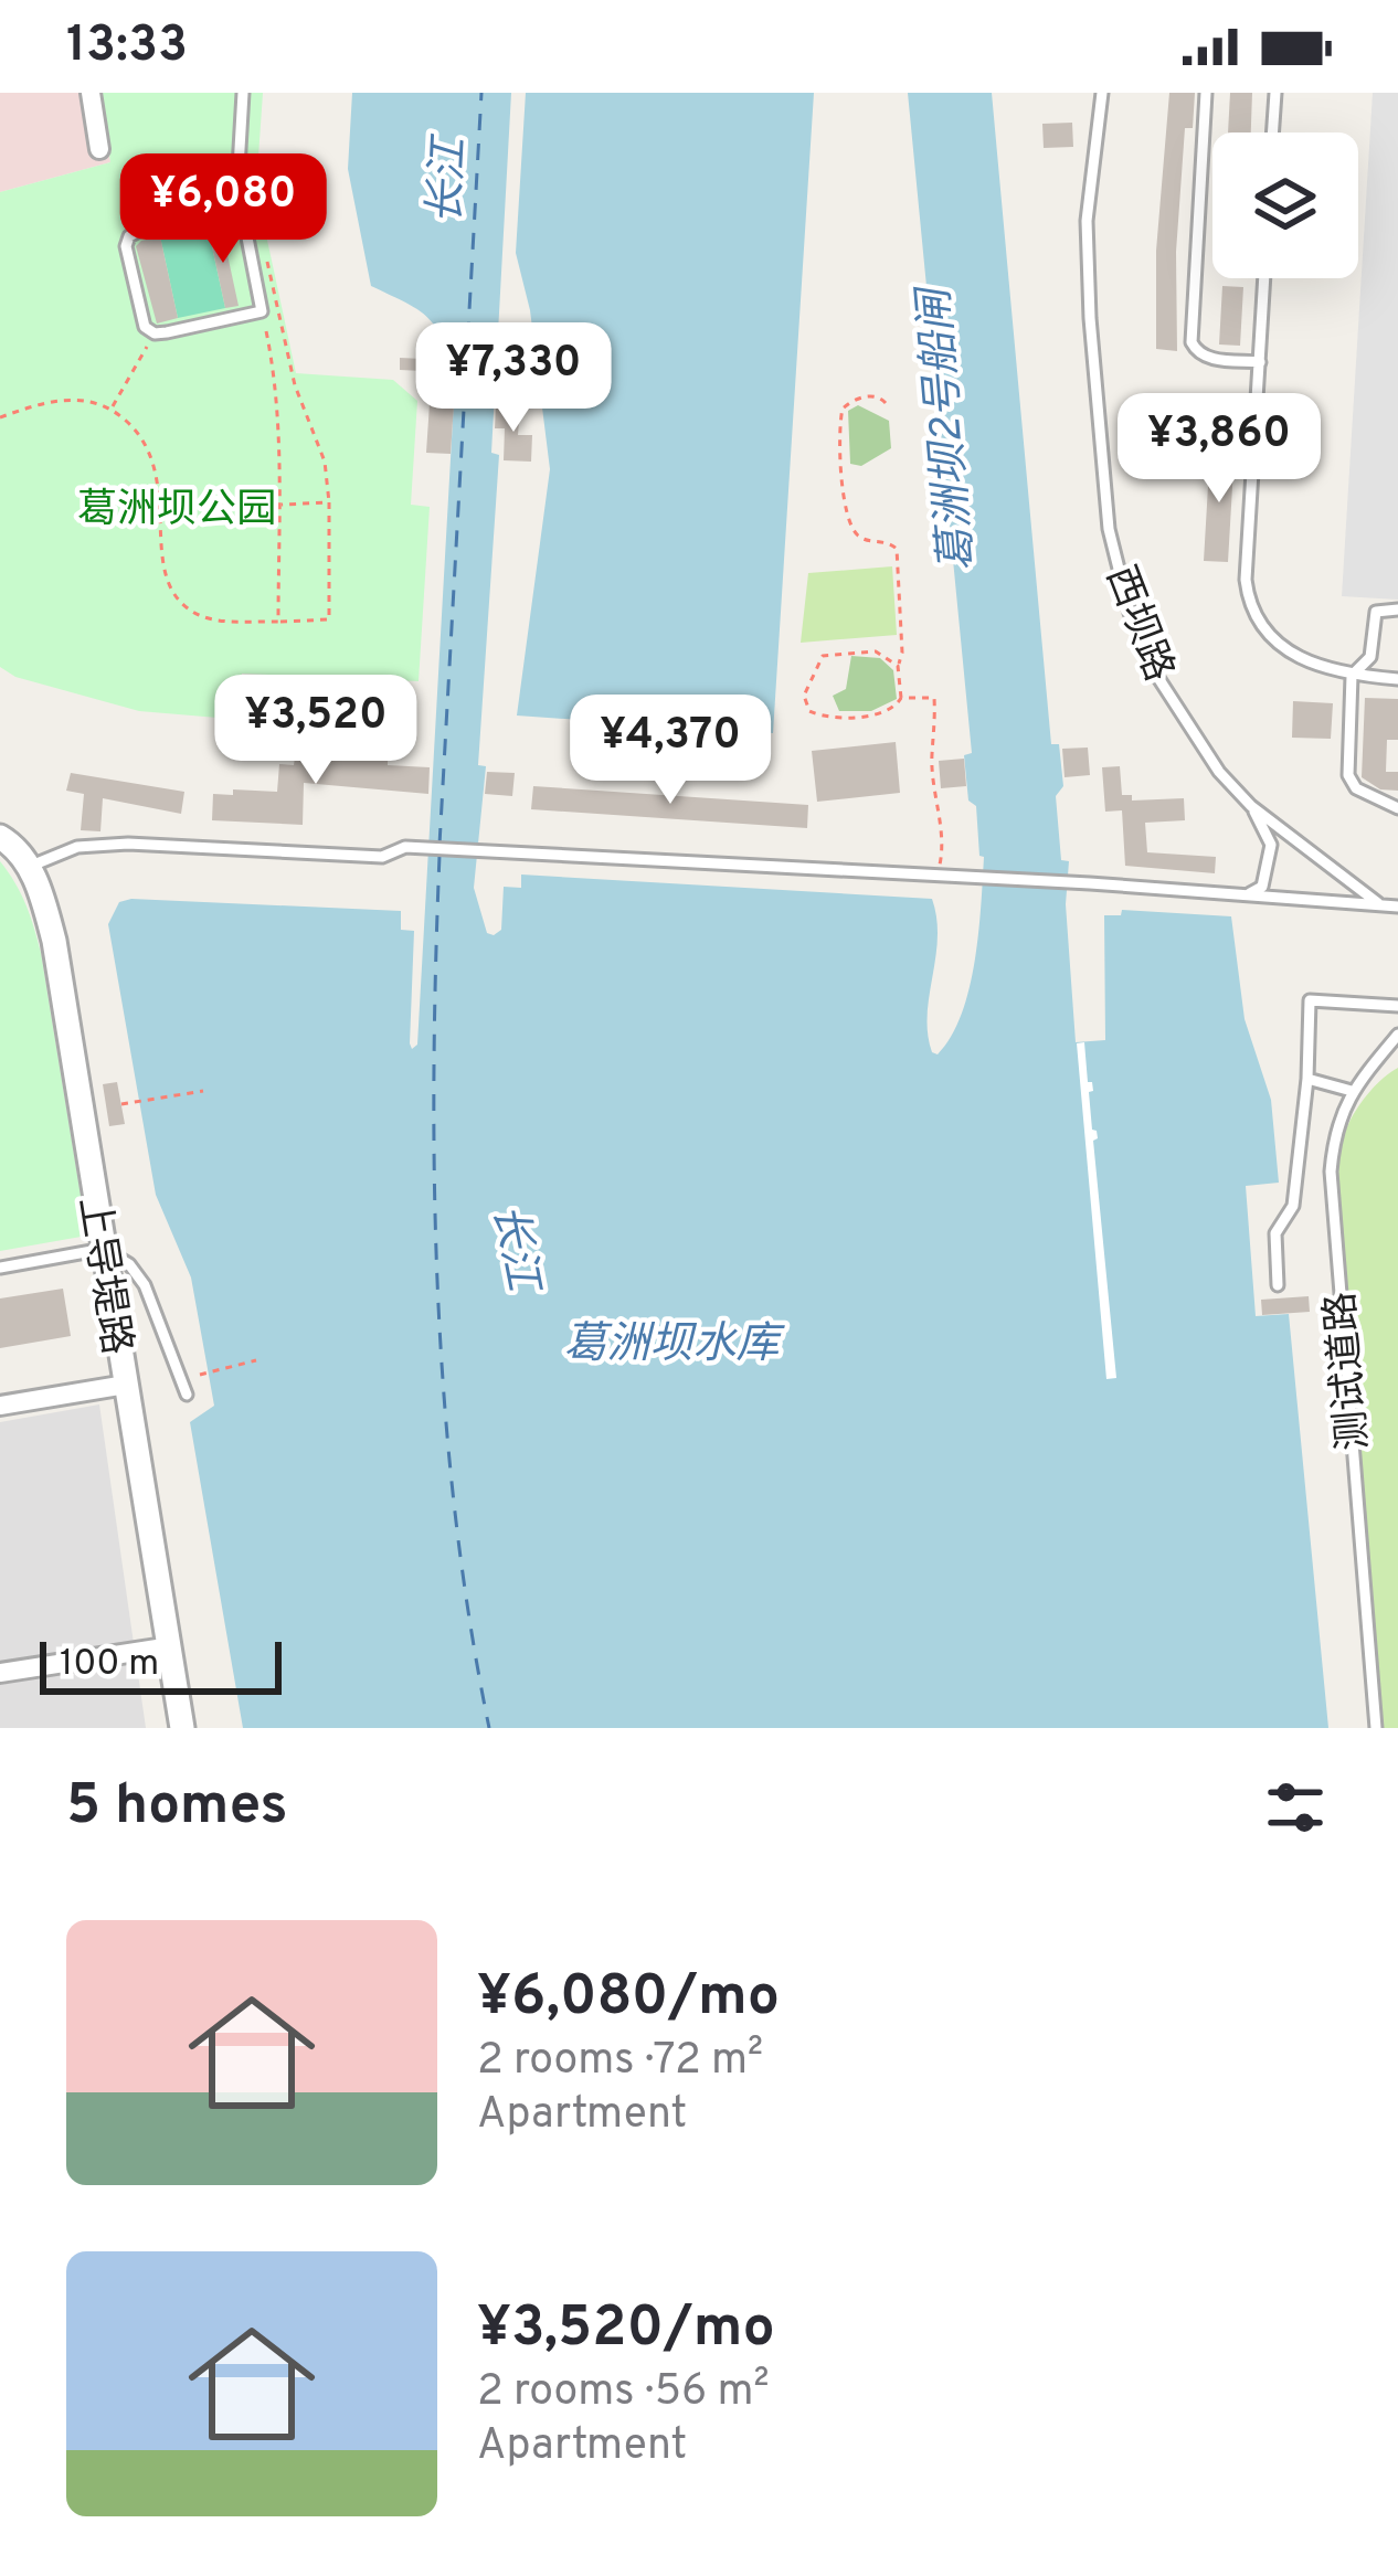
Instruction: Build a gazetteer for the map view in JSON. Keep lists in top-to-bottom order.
{
  "streets": {
    "street": ["上导堤路"],
    "lane": ["西坝路", "测试道路"]
  },
  "water": ["长江", "葛洲坝2号船闸", "葛洲坝水库"],
  "parks": ["葛洲坝公园"],
  "scale_bar": "100 m",
  "page": {
    "status": "13:33",
    "price": [
      "¥6,080",
      "¥7,330",
      "¥3,860",
      "¥3,520",
      "¥4,370"
    ],
    "scale": "100 m",
    "heading": "5 homes",
    "list": [
      {
        "name": "¥6,080/mo",
        "note": "2 rooms · 72 m² · Apartment"
      },
      {
        "name": "¥3,520/mo",
        "note": "2 rooms · 56 m² · Apartment"
      }
    ]
  }
}
